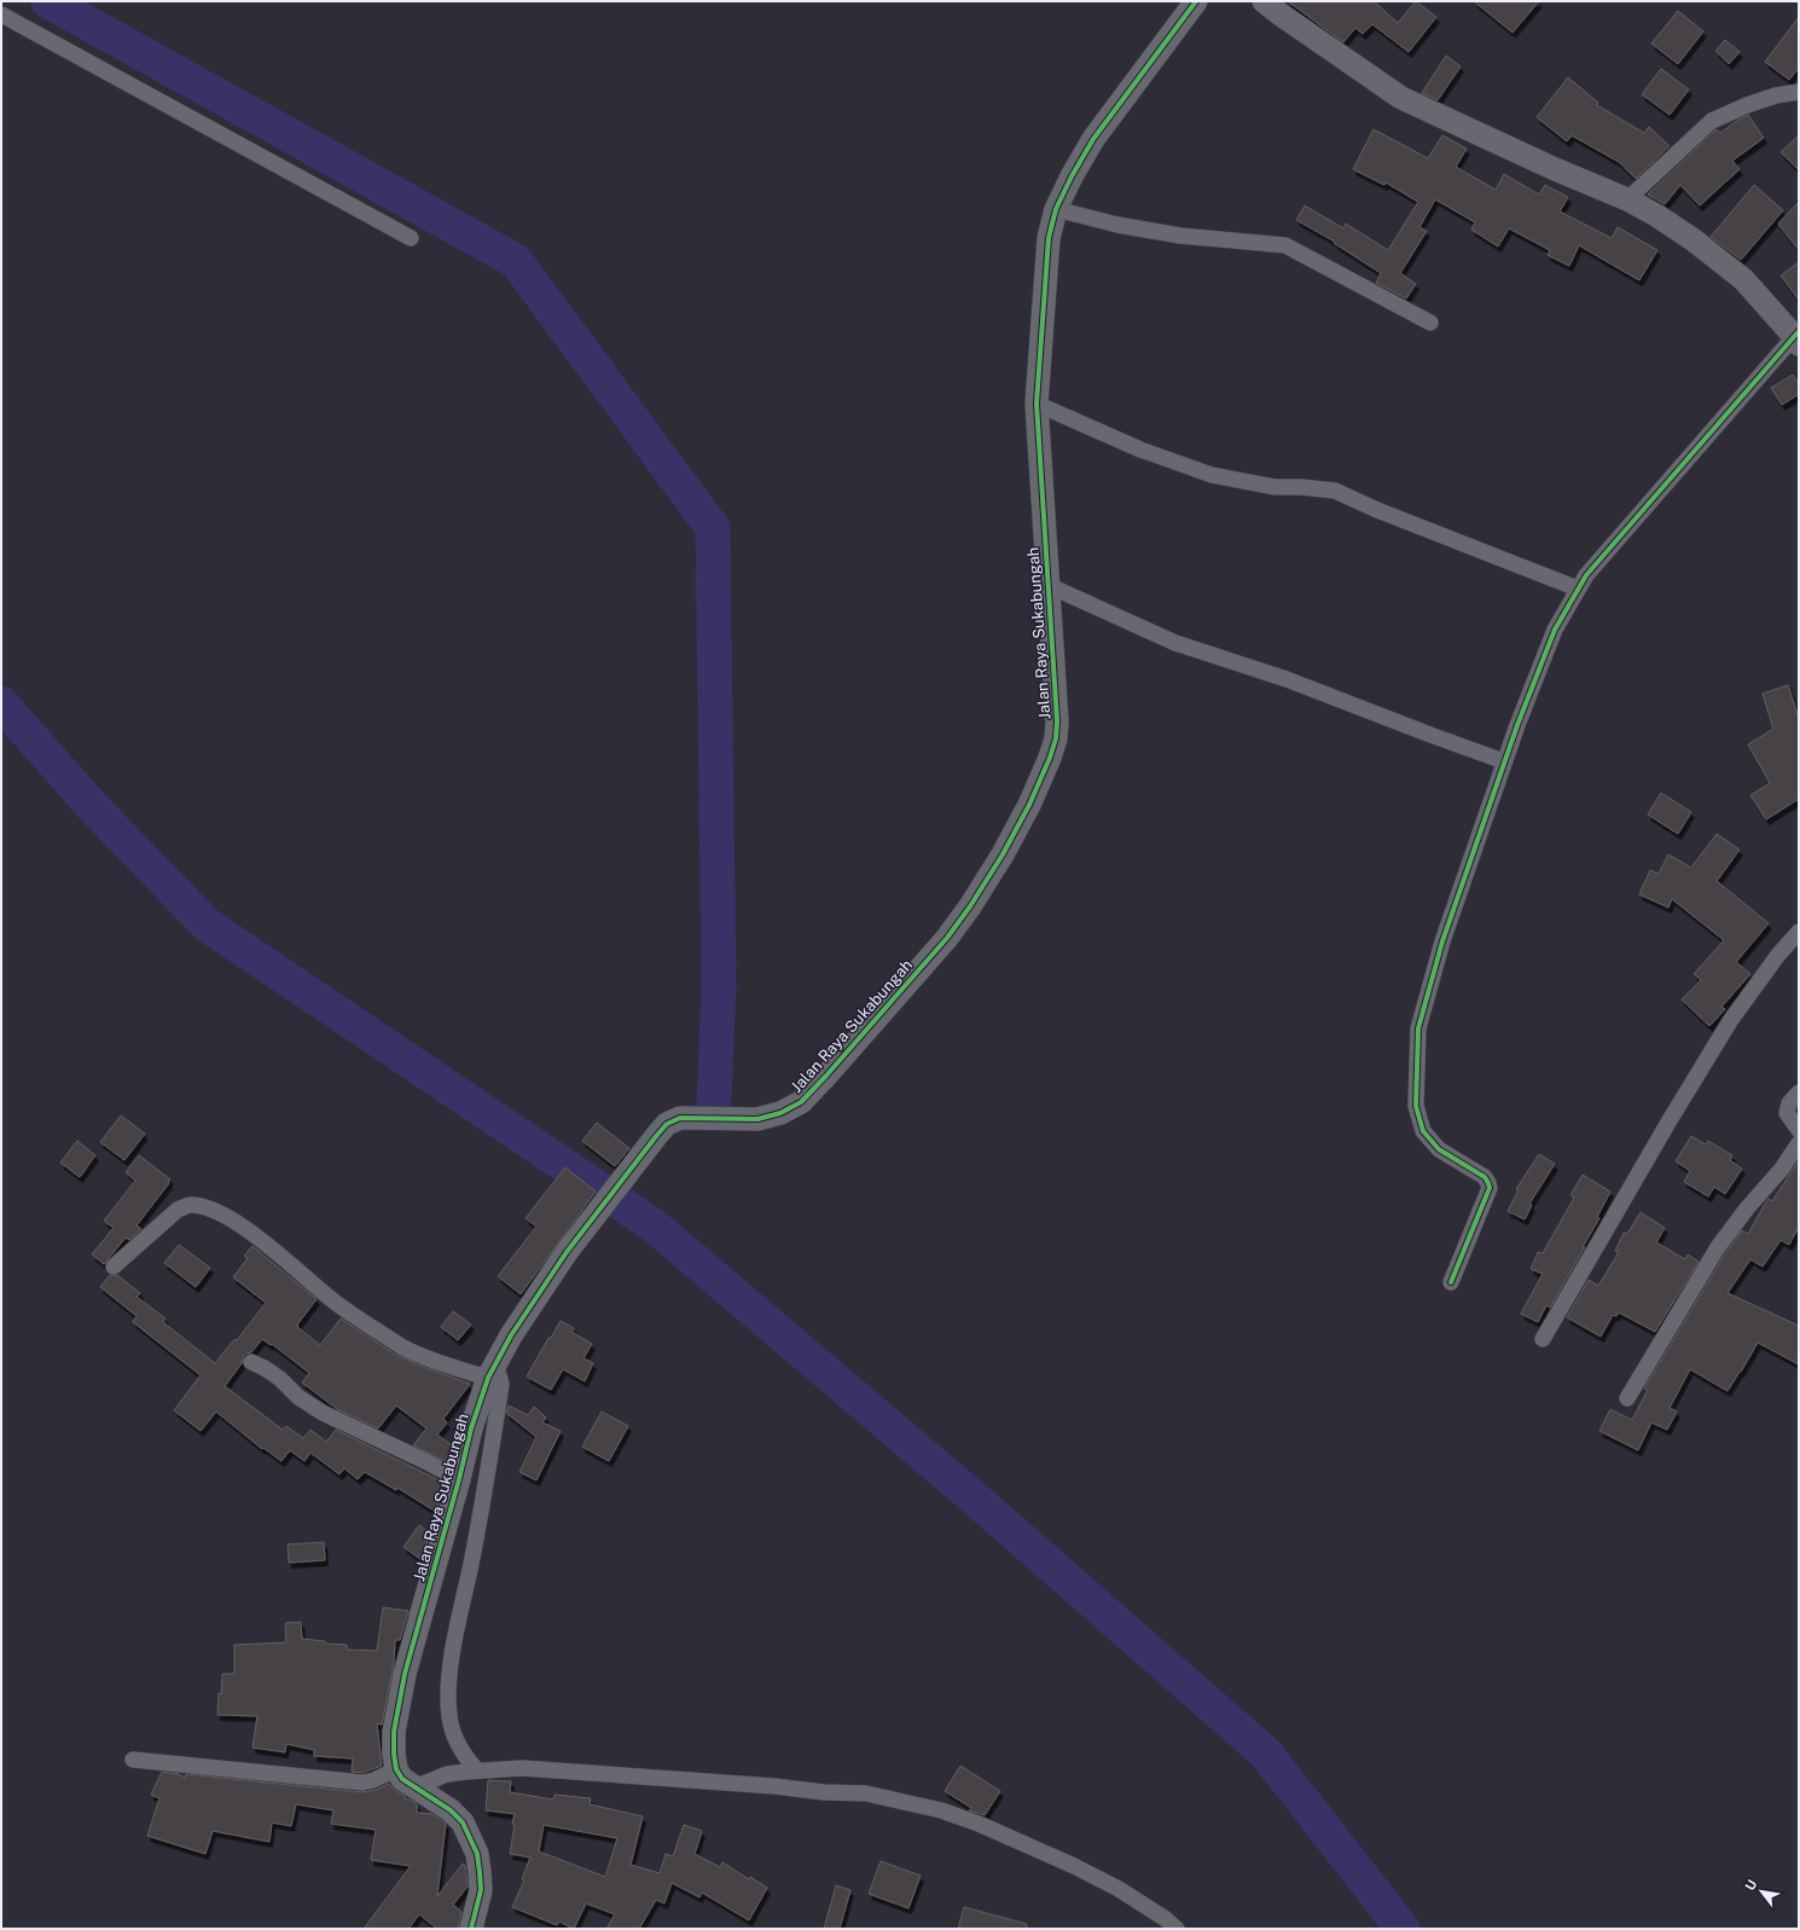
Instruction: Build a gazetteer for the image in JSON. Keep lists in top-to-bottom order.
{
  "streets": {
    "street": ["Jalan Raya Sukabungah"]
  },
  "north": "top left"
}
